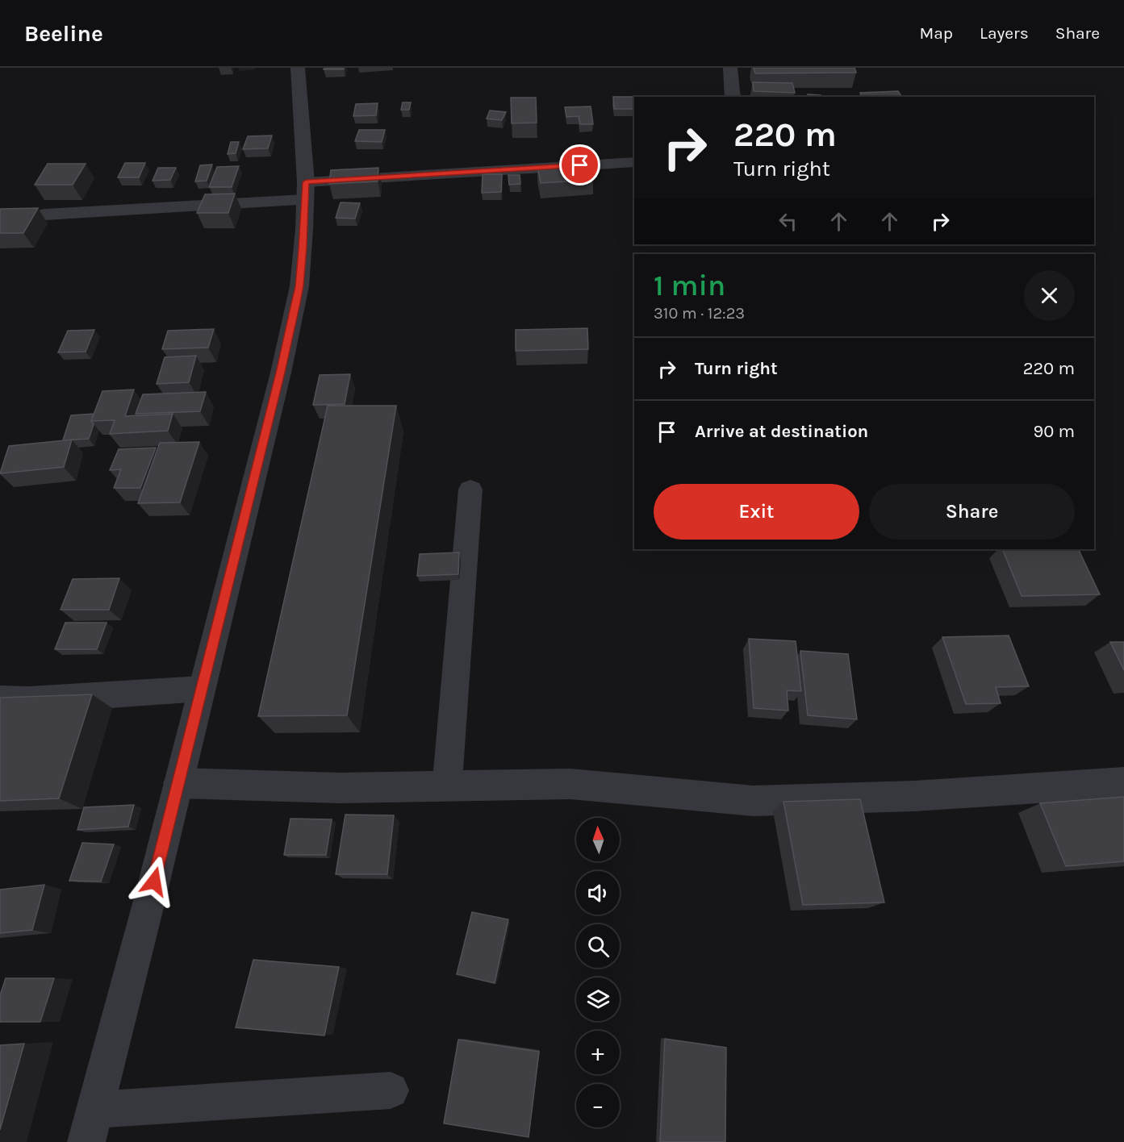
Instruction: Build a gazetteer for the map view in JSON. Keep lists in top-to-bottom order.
{
  "north": "top",
  "page": {
    "header": "Beeline",
    "nav": ["Map", "Layers", "Share"],
    "turn": ["220 m", "Turn right"],
    "heading": ["1 min", "310 m · 12:23"],
    "list": [
      {
        "name": "Turn right",
        "value": "220 m"
      },
      {
        "name": "Arrive at destination",
        "value": "90 m"
      }
    ],
    "buttons": ["Exit", "Share"],
    "map_buttons": ["+", "−"]
  }
}
